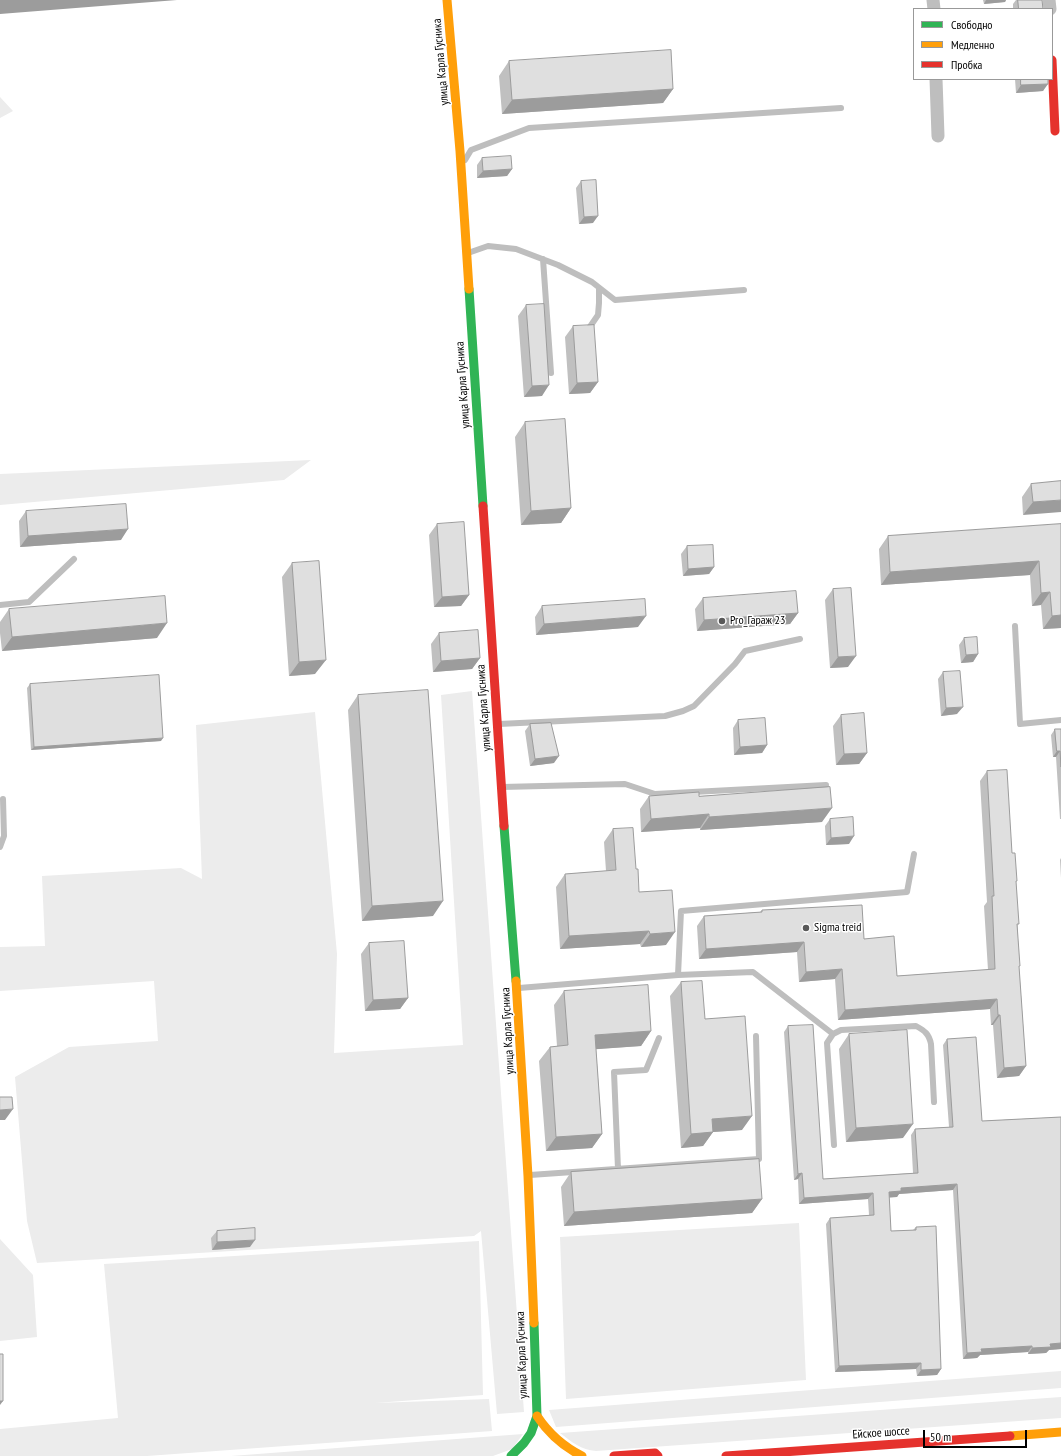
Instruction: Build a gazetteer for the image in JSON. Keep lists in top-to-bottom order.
{
  "streets": {
    "street": ["улица Карла Гусника", "Ейское шоссе"]
  },
  "places": ["Pro_Гараж 23", "Sigma treid"],
  "legend": ["Свободно", "Медленно", "Пробка"],
  "scale_bar": "50 m"
}
